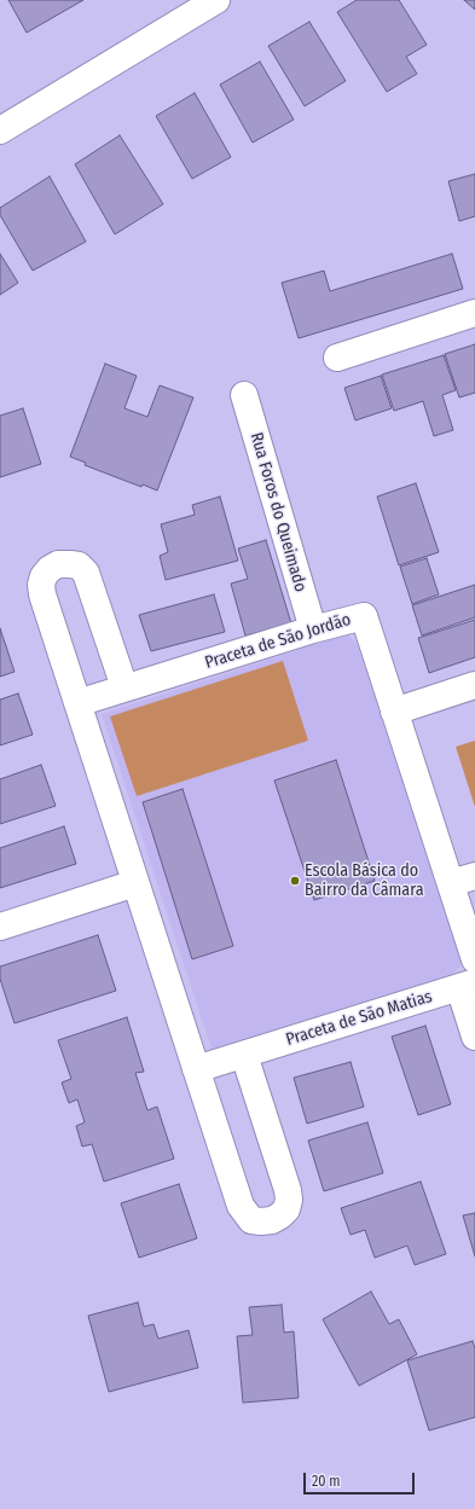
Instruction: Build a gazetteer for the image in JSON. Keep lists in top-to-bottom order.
{
  "streets": {
    "street": ["Rua Foros do Queimado", "Praceta de São Jordão", "Praceta de São Matias"]
  },
  "crossings": [
    ["Rua Foros do Queimado", "Praceta de São Jordão"]
  ],
  "places": ["Escola Básica do Bairro da Câmara"],
  "scale_bar": "20 m"
}
